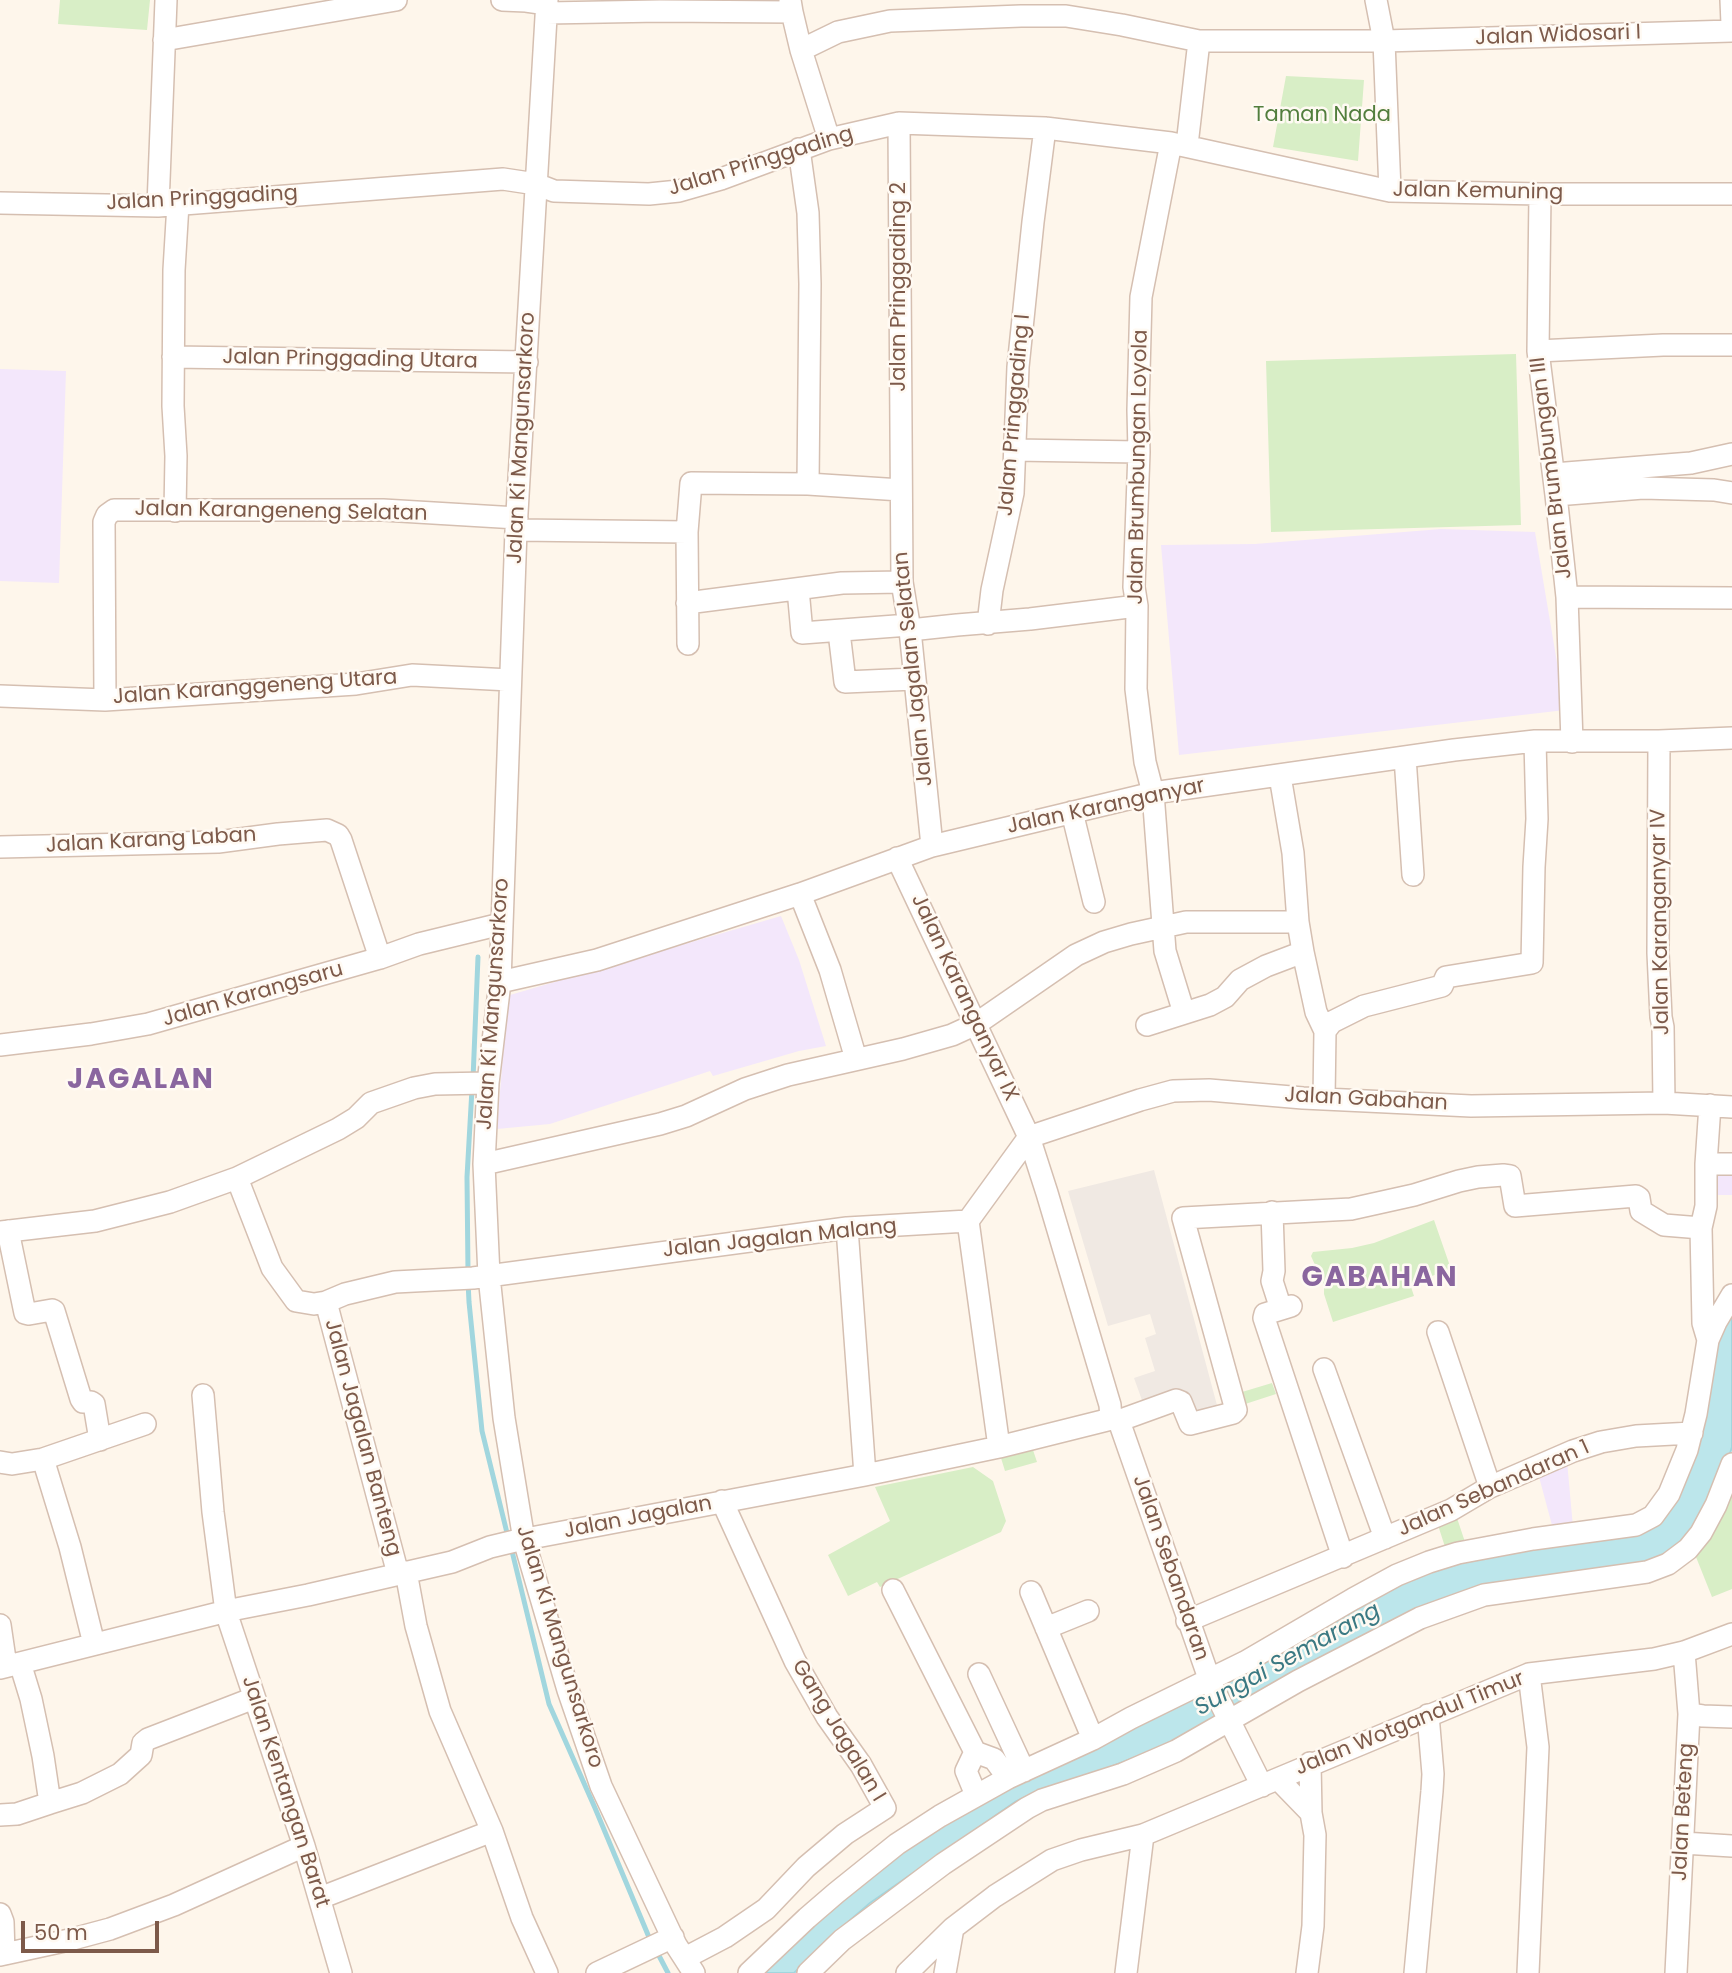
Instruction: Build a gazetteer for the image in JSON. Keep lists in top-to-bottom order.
{
  "streets": {
    "street": [
      "Jalan Widosari I",
      "Jalan Pringgading",
      "Jalan Kemuning",
      "Jalan Pringgading 2",
      "Jalan Pringgading Utara",
      "Jalan Pringgading I",
      "Jalan Ki Mangunsarkoro",
      "Jalan Brumbungan Loyola",
      "Jalan Brumbungan III",
      "Jalan Karangeneng Selatan",
      "Jalan Jagalan Selatan",
      "Jalan Karanggeneng Utara",
      "Jalan Karanganyar",
      "Jalan Karang Laban",
      "Jalan Karanganyar IV",
      "Jalan Karangsaru",
      "Jalan Karanganyar IX",
      "Jalan Gabahan",
      "Jalan Jagalan Malang",
      "Jalan Jagalan Banteng",
      "Jalan Sebandaran 1",
      "Jalan Jagalan",
      "Jalan Sebandaran",
      "Jalan Wotgandul Timur",
      "Gang Jagalan I",
      "Jalan Kentangan Barat",
      "Jalan Beteng"
    ]
  },
  "crossings": [
    ["Jalan Widosari I", "Jalan Brumbungan Loyola"],
    ["Jalan Pringgading", "Jalan Kemuning"],
    ["Jalan Pringgading", "Jalan Pringgading 2"],
    ["Jalan Pringgading", "Jalan Pringgading I"],
    ["Jalan Pringgading", "Jalan Ki Mangunsarkoro"],
    ["Jalan Pringgading", "Jalan Brumbungan Loyola"],
    ["Jalan Kemuning", "Jalan Brumbungan Loyola"],
    ["Jalan Kemuning", "Jalan Brumbungan III"],
    ["Jalan Pringgading 2", "Jalan Jagalan Selatan"],
    ["Jalan Pringgading Utara", "Jalan Ki Mangunsarkoro"],
    ["Jalan Ki Mangunsarkoro", "Jalan Karangeneng Selatan"],
    ["Jalan Ki Mangunsarkoro", "Jalan Karanggeneng Utara"],
    ["Jalan Ki Mangunsarkoro", "Jalan Karanganyar"],
    ["Jalan Ki Mangunsarkoro", "Jalan Karangsaru"],
    ["Jalan Ki Mangunsarkoro", "Jalan Jagalan Malang"],
    ["Jalan Ki Mangunsarkoro", "Jalan Jagalan Banteng"],
    ["Jalan Ki Mangunsarkoro", "Jalan Jagalan"],
    ["Jalan Ki Mangunsarkoro", "Gang Jagalan I"],
    ["Jalan Brumbungan Loyola", "Jalan Karanganyar"],
    ["Jalan Brumbungan III", "Jalan Karanganyar"],
    ["Jalan Karangeneng Selatan", "Jalan Karanggeneng Utara"],
    ["Jalan Jagalan Selatan", "Jalan Karanganyar"],
    ["Jalan Karanganyar", "Jalan Karanganyar IV"],
    ["Jalan Karanganyar", "Jalan Karanganyar IX"],
    ["Jalan Karang Laban", "Jalan Karangsaru"],
    ["Jalan Karanganyar IV", "Jalan Gabahan"],
    ["Jalan Karanganyar IX", "Jalan Gabahan"],
    ["Jalan Karanganyar IX", "Jalan Sebandaran"],
    ["Jalan Gabahan", "Jalan Sebandaran"],
    ["Jalan Jagalan Malang", "Jalan Jagalan Banteng"],
    ["Jalan Jagalan Banteng", "Jalan Jagalan"],
    ["Jalan Sebandaran 1", "Jalan Sebandaran"],
    ["Jalan Jagalan", "Jalan Sebandaran"],
    ["Jalan Jagalan", "Gang Jagalan I"],
    ["Jalan Jagalan", "Jalan Kentangan Barat"],
    ["Jalan Wotgandul Timur", "Jalan Beteng"]
  ],
  "districts": ["JAGALAN", "GABAHAN"],
  "water": ["Sungai Semarang"],
  "parks": ["Taman Nada"],
  "scale_bar": "50 m"
}
